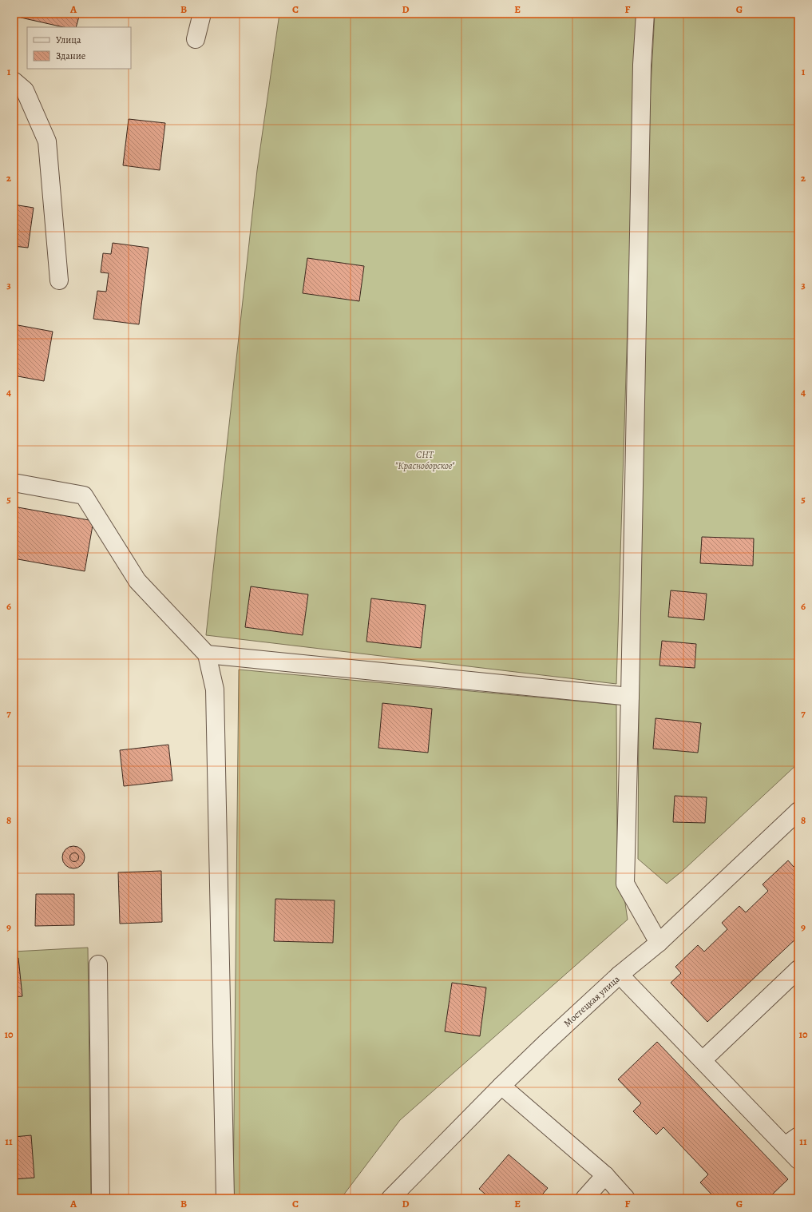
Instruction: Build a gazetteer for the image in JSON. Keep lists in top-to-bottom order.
{
  "streets": {
    "street": ["Мостецкая улица"]
  },
  "parks": ["СНТ \"Красноборское\""],
  "legend": ["Улица", "Здание"],
  "grid": {
    "columns": [
      "A",
      "B",
      "C",
      "D",
      "E",
      "F",
      "G"
    ],
    "rows": [
      "1",
      "2",
      "3",
      "4",
      "5",
      "6",
      "7",
      "8",
      "9",
      "10",
      "11"
    ]
  }
}
